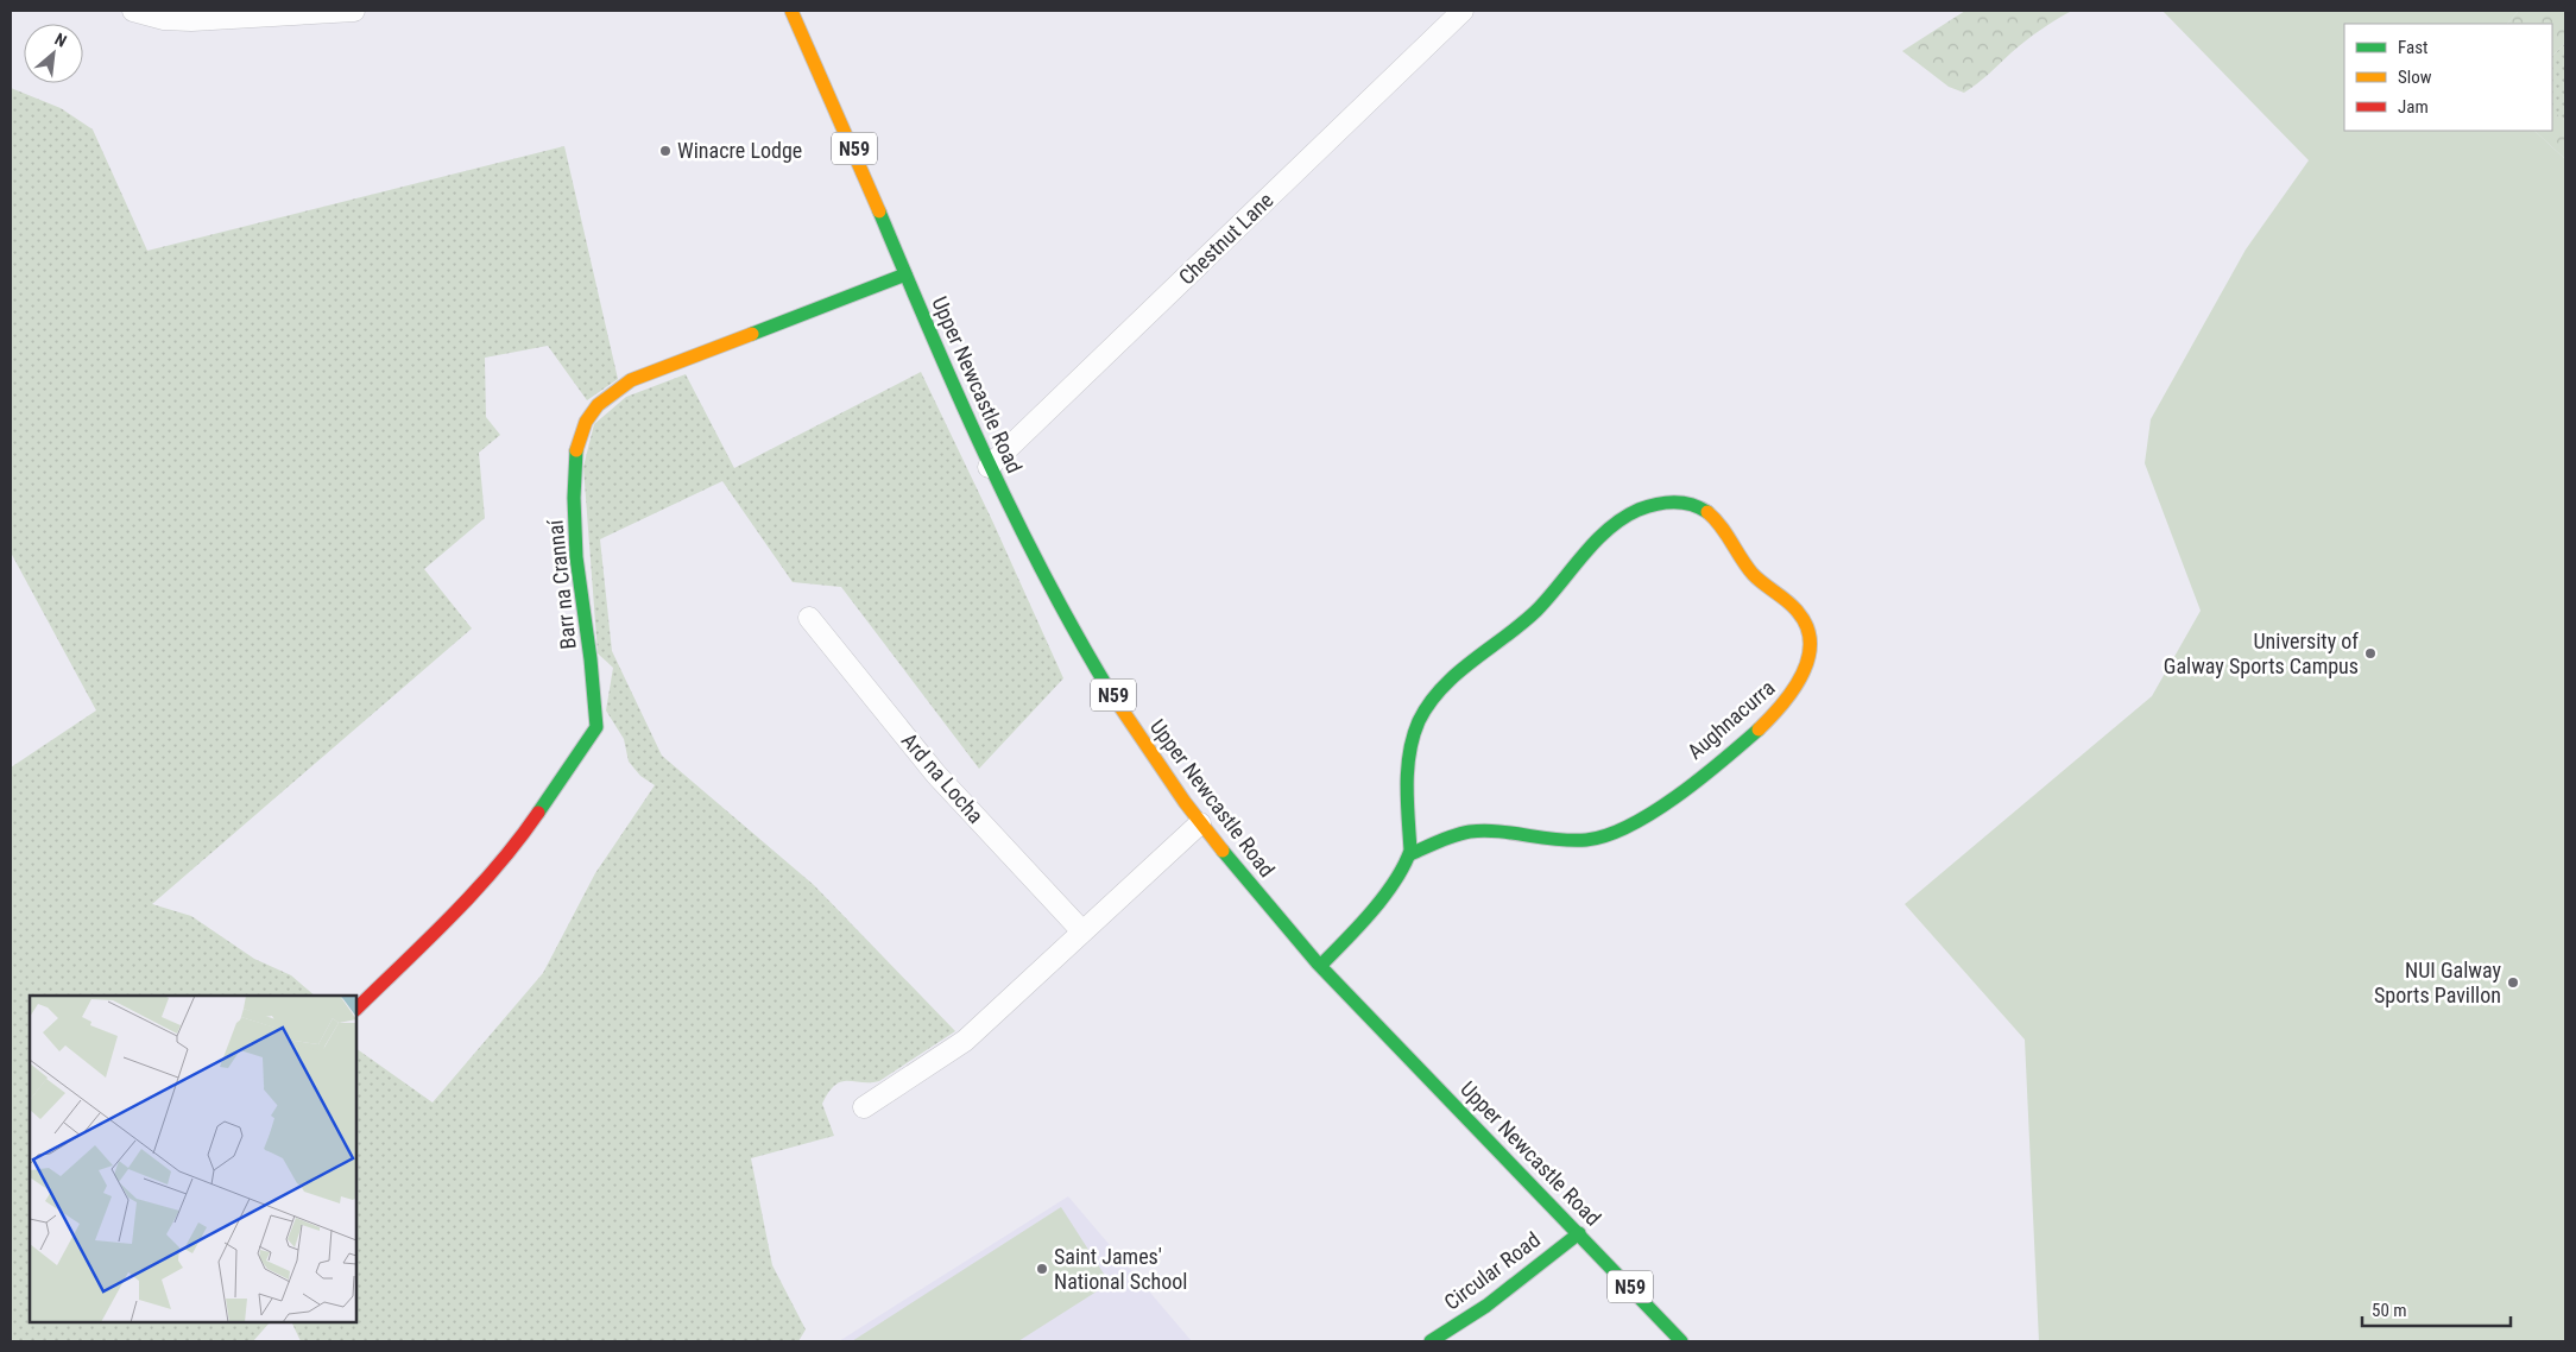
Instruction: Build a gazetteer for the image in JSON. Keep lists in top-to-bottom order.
{
  "streets": {
    "street": [
      "N59",
      "Chestnut Lane",
      "Upper Newcastle Road",
      "Barr na Crannaí",
      "Aughnacurra",
      "Ard na Locha",
      "Circular Road"
    ]
  },
  "crossings": [
    ["Chestnut Lane", "Upper Newcastle Road"],
    ["Upper Newcastle Road", "Barr na Crannaí"],
    ["Upper Newcastle Road", "Circular Road"]
  ],
  "places": [
    "Winacre Lodge",
    "University of Galway Sports Campus",
    "NUI Galway Sports Pavillon",
    "Saint James' National School"
  ],
  "legend": ["Fast", "Slow", "Jam"],
  "scale_bar": "50 m",
  "north": "top right"
}
